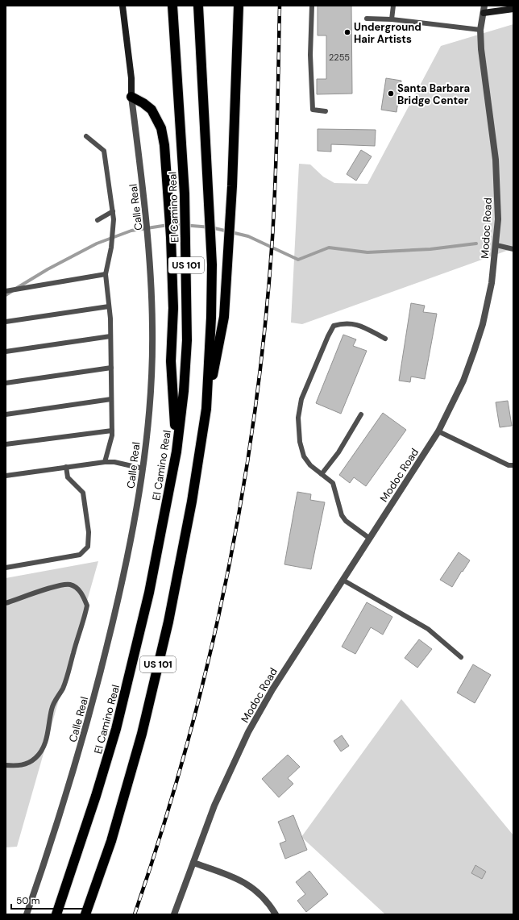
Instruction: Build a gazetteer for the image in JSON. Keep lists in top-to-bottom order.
{
  "streets": {
    "highway": ["El Camino Real", "US 101"],
    "main road": ["Calle Real"],
    "street": ["Modoc Road"]
  },
  "places": ["Underground Hair Artists", "Santa Barbara Bridge Center"],
  "house_numbers": ["2255"],
  "scale_bar": "50 m"
}
